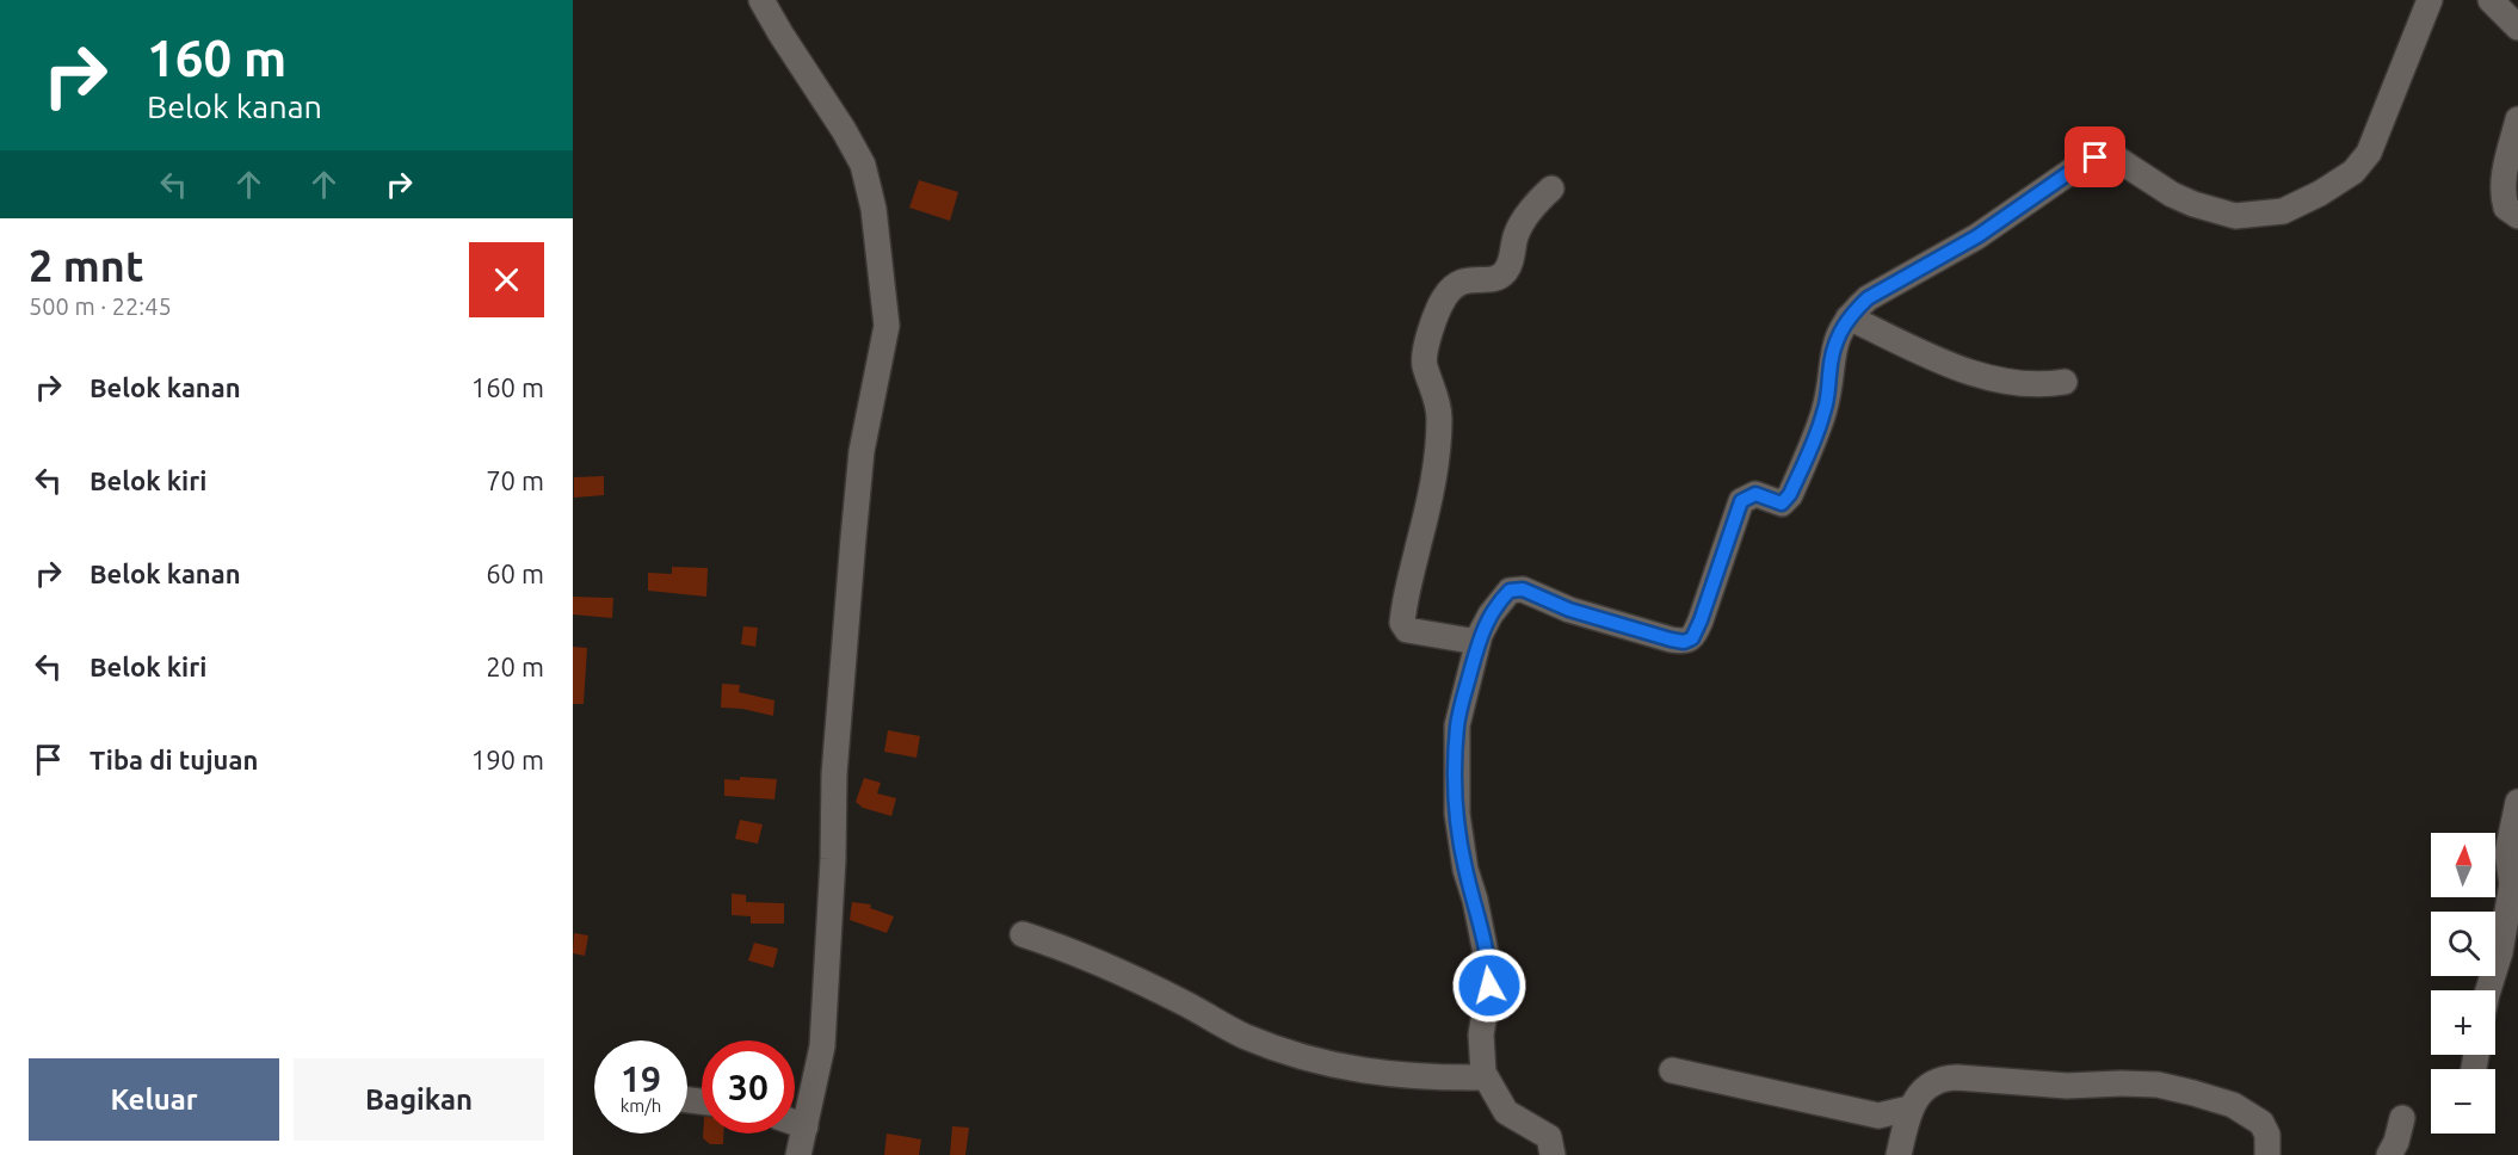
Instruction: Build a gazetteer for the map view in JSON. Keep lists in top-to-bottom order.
{
  "north": "top",
  "page": {
    "turn": ["160 m", "Belok kanan"],
    "heading": ["2 mnt", "500 m · 22:45"],
    "list": [
      {
        "name": "Belok kanan",
        "value": "160 m"
      },
      {
        "name": "Belok kiri",
        "value": "70 m"
      },
      {
        "name": "Belok kanan",
        "value": "60 m"
      },
      {
        "name": "Belok kiri",
        "value": "20 m"
      },
      {
        "name": "Tiba di tujuan",
        "value": "190 m"
      }
    ],
    "map_buttons": ["+", "−"],
    "speed": "19 km/h",
    "limit": "30",
    "buttons": ["Keluar", "Bagikan"]
  }
}
